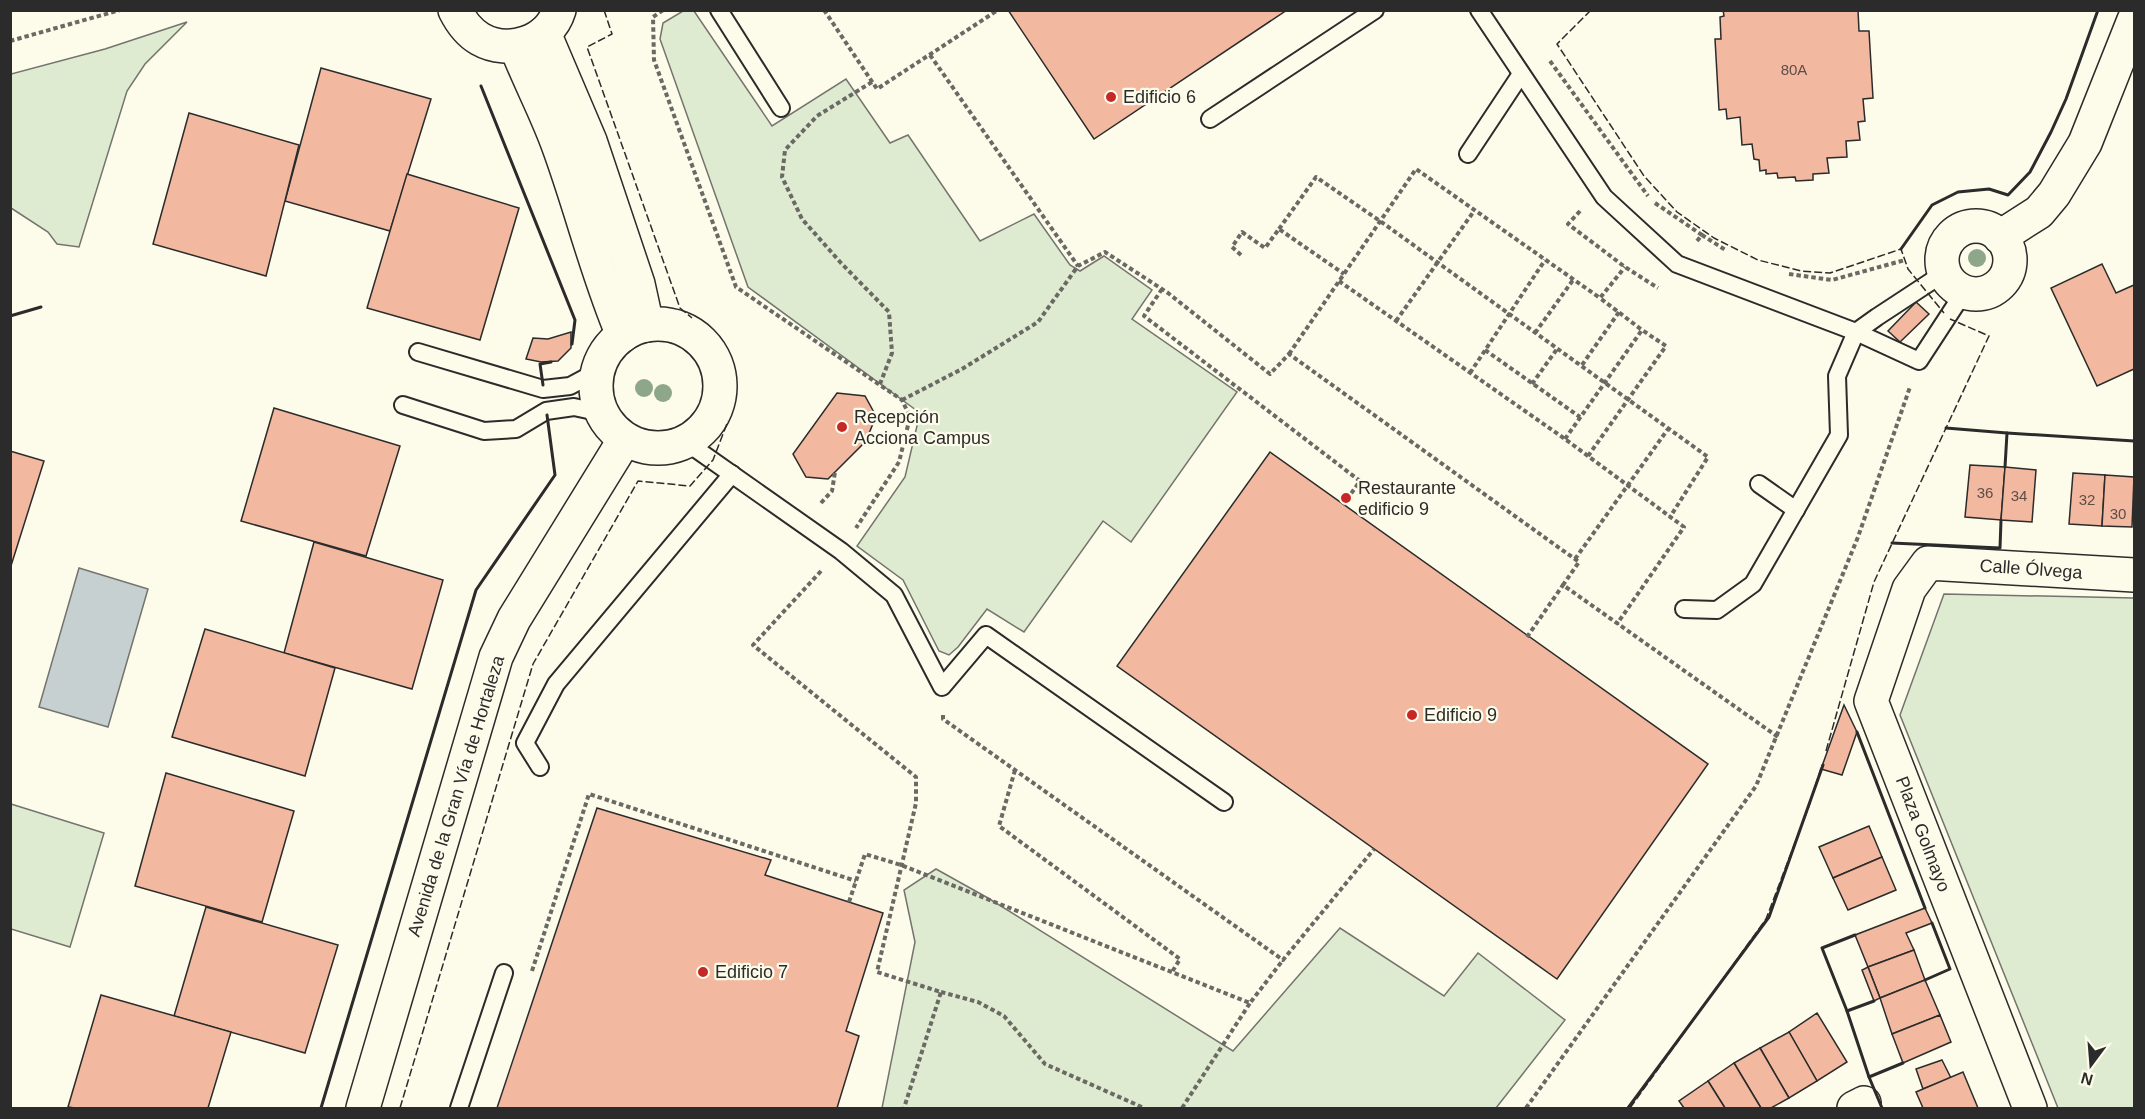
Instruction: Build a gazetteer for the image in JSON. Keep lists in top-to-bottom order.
{
  "streets": {
    "street": ["Calle Ólvega", "Avenida de la Gran Vía de Hortaleza", "Plaza Golmayo"]
  },
  "crossings": [
    ["Calle Ólvega", "Plaza Golmayo"]
  ],
  "places": [
    "Edificio 6",
    "Recepción Acciona Campus",
    "Restaurante edificio 9",
    "Edificio 9",
    "Edificio 7"
  ],
  "house_numbers": [
    "80A",
    "36",
    "34",
    "32",
    "30"
  ],
  "north": "bottom"
}
